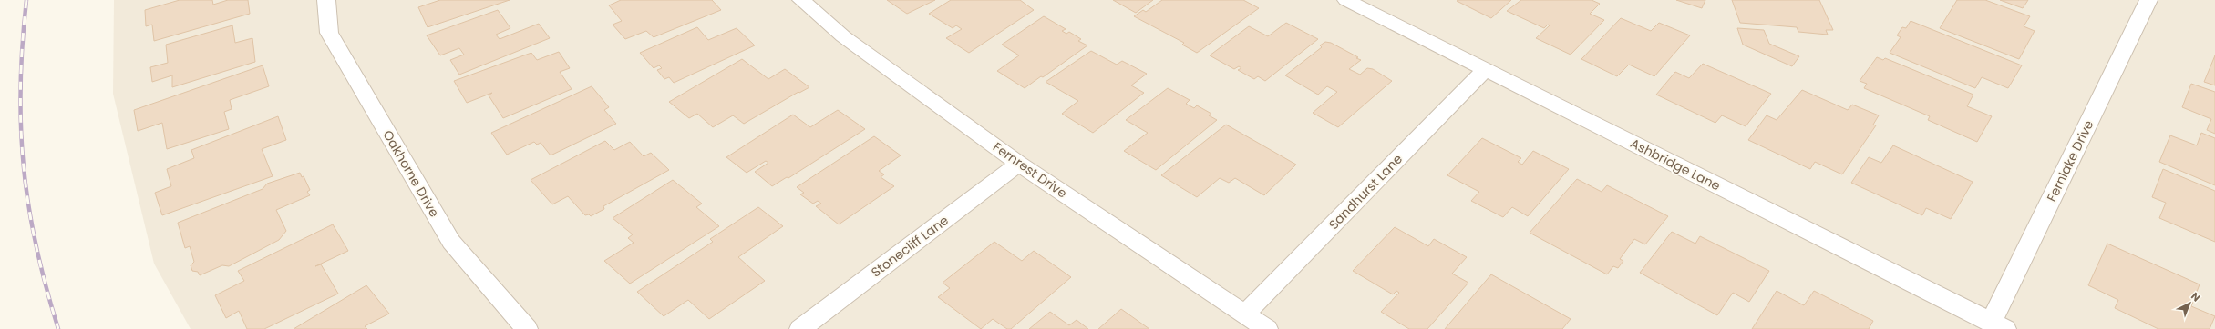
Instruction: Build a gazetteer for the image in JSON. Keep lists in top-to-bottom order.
{
  "streets": {
    "street": [
      "Fernlake Drive",
      "Ashbridge Lane",
      "Fernrest Drive",
      "Oakhorne Drive",
      "Sandhurst Lane",
      "Stonecliff Lane"
    ]
  },
  "crossings": [
    ["Fernlake Drive", "Ashbridge Lane"],
    ["Ashbridge Lane", "Sandhurst Lane"],
    ["Fernrest Drive", "Sandhurst Lane"],
    ["Fernrest Drive", "Stonecliff Lane"]
  ],
  "north": "top right"
}
